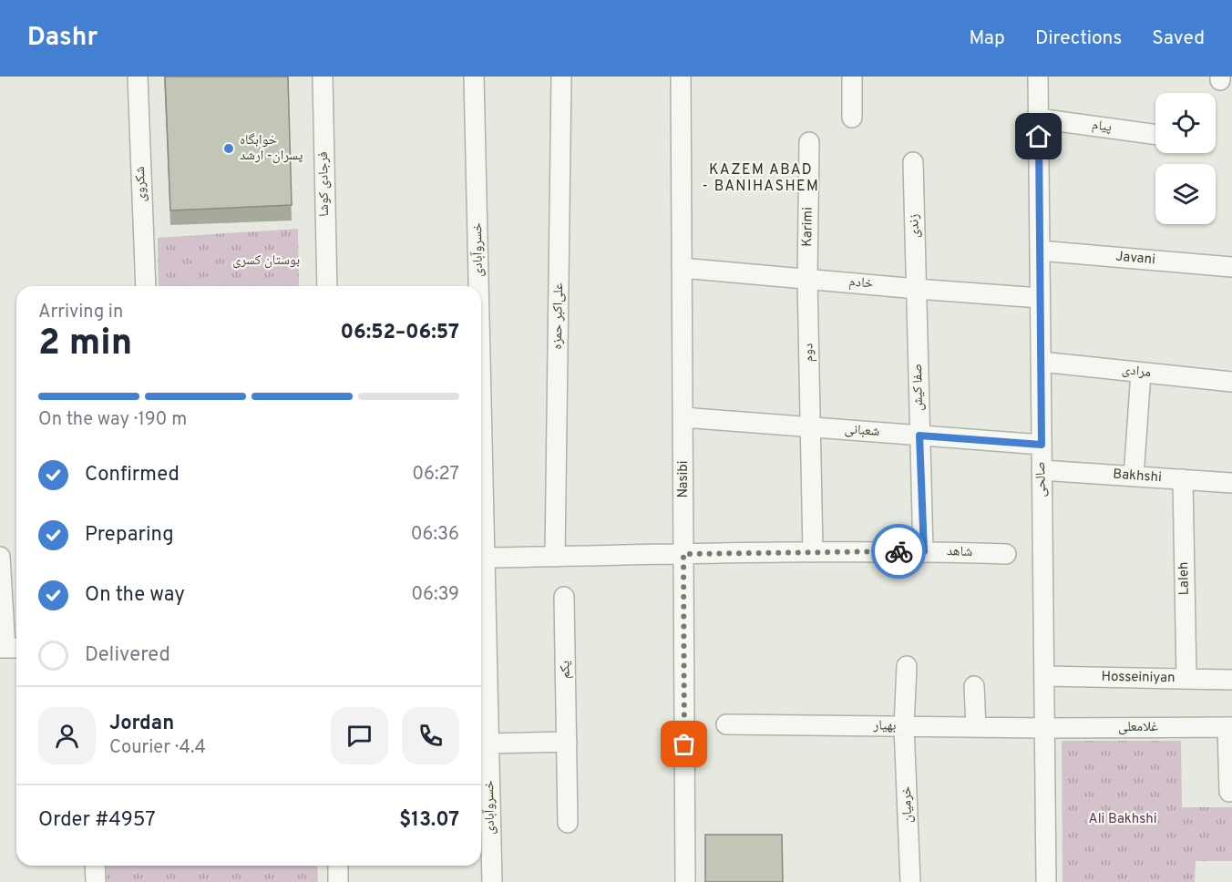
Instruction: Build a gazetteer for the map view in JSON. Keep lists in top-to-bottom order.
{
  "streets": {
    "street": [
      "پیام",
      "شکروی",
      "فرجادی کوشا",
      "زندی",
      "Karimi",
      "خسروآبادی",
      "Javani",
      "خادم",
      "علی‌اکبر حمزه",
      "دوم",
      "مرادی",
      "صفا کیش",
      "شعبانی",
      "Bakhshi",
      "Nasibi",
      "صالحی",
      "شاهد",
      "Laleh",
      "یکم",
      "Hosseiniyan",
      "بهیار",
      "غلامعلی",
      "خرمیان"
    ]
  },
  "crossings": [
    ["پیام", "صالحی"],
    ["زندی", "خادم"],
    ["زندی", "صفا کیش"],
    ["Karimi", "خادم"],
    ["Karimi", "دوم"],
    ["خسروآبادی", "شاهد"],
    ["Javani", "صالحی"],
    ["خادم", "دوم"],
    ["خادم", "صفا کیش"],
    ["خادم", "Nasibi"],
    ["خادم", "صالحی"],
    ["علی‌اکبر حمزه", "شاهد"],
    ["دوم", "شعبانی"],
    ["دوم", "شاهد"],
    ["مرادی", "صالحی"],
    ["صفا کیش", "شعبانی"],
    ["صفا کیش", "شاهد"],
    ["شعبانی", "Nasibi"],
    ["شعبانی", "صالحی"],
    ["Bakhshi", "صالحی"],
    ["Bakhshi", "Laleh"],
    ["Nasibi", "شاهد"],
    ["صالحی", "Hosseiniyan"],
    ["صالحی", "بهیار"],
    ["صالحی", "غلامعلی"],
    ["Laleh", "Hosseiniyan"],
    ["بهیار", "غلامعلی"],
    ["بهیار", "خرمیان"]
  ],
  "districts": ["KAZEM ABAD - BANIHASHEM"],
  "parks": ["بوستان کسری", "Ali Bakhshi"],
  "places": ["خوابگاه پسران- ارشد"],
  "page": {
    "header": "Dashr",
    "nav": ["Map", "Directions", "Saved"],
    "heading": ["2 min", "Arriving in", "06:52–06:57"],
    "panel": [
      "Jordan",
      "Courier · 4.4",
      "Order #4957",
      "$13.07"
    ],
    "bar": "On the way · 190 m",
    "list": [
      ["Confirmed", "06:27"],
      ["Preparing", "06:36"],
      ["On the way", "06:39"],
      "Delivered"
    ]
  }
}
